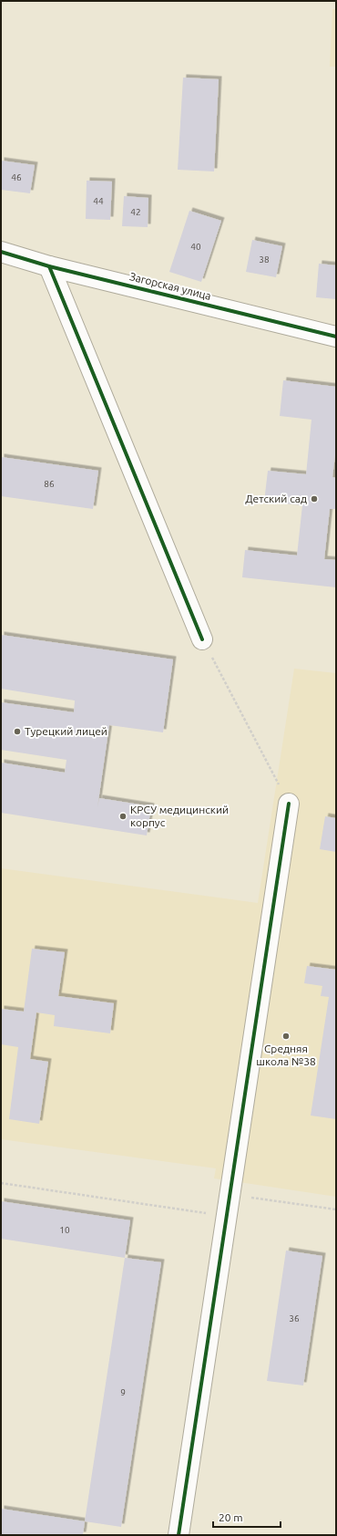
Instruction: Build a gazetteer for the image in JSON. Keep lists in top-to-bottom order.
{
  "streets": {
    "street": ["Загорская улица"]
  },
  "places": [
    "Детский сад",
    "Турецкий лицей",
    "КРСУ медицинский корпус",
    "Средняя школа №38"
  ],
  "house_numbers": [
    "46",
    "44",
    "42",
    "40",
    "38",
    "86",
    "10",
    "36",
    "9"
  ],
  "scale_bar": "20 m"
}
